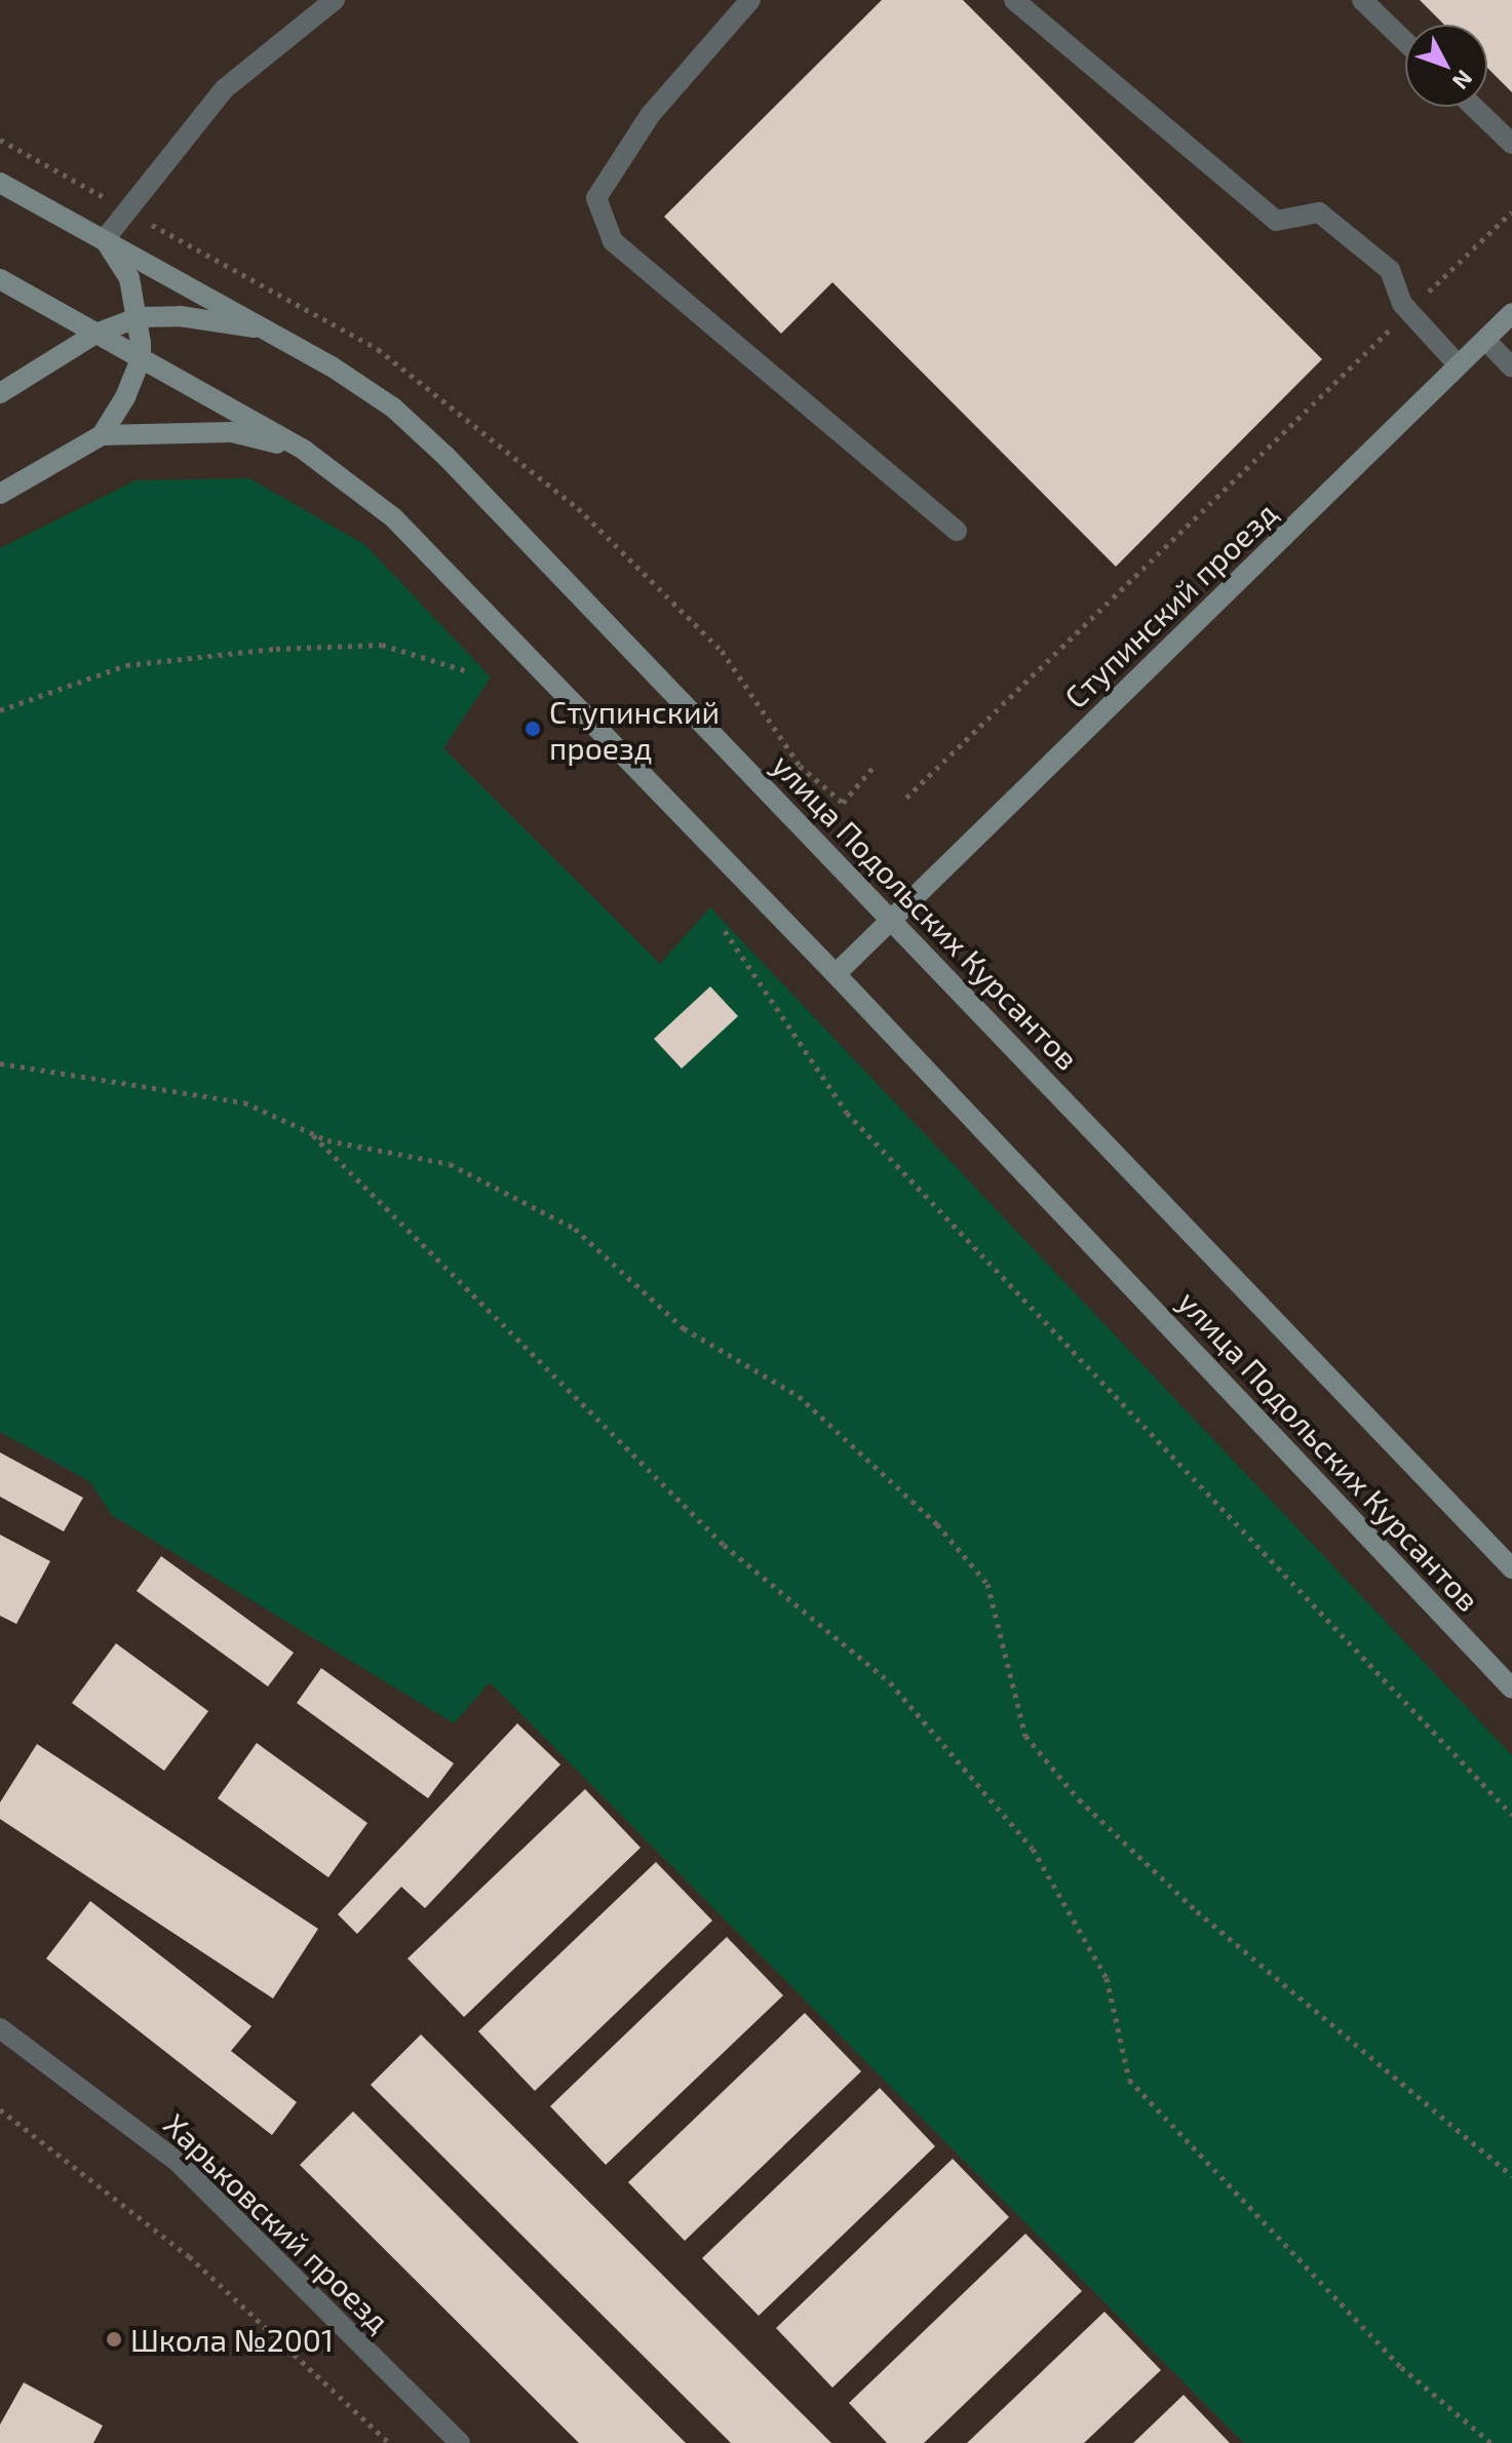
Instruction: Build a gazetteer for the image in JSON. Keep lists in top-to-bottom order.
{
  "streets": {
    "main road": ["Ступинский проезд", "улица Подольских Курсантов"],
    "street": ["Харьковский проезд"]
  },
  "crossings": [
    ["Ступинский проезд", "улица Подольских Курсантов"]
  ],
  "places": ["Ступинский проезд", "Школа №2001"],
  "north": "bottom right"
}
